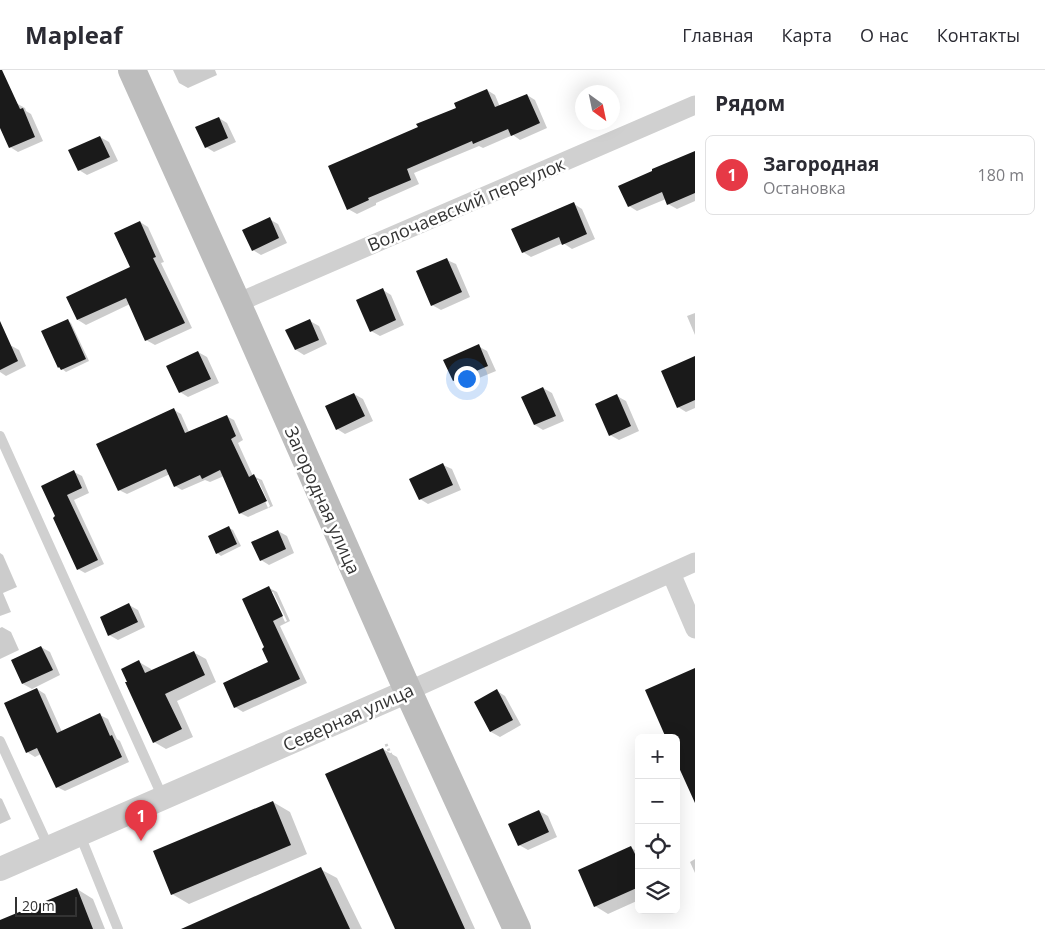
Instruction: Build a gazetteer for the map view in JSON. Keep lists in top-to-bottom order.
{
  "streets": {
    "main road": ["Загородная улица"],
    "street": ["Волочаевский переулок", "Северная улица"]
  },
  "crossings": [
    ["Волочаевский переулок", "Загородная улица"],
    ["Загородная улица", "Северная улица"]
  ],
  "scale_bar": "20 m",
  "north": "bottom right",
  "page": {
    "header": "Mapleaf",
    "nav": [
      "Главная",
      "Карта",
      "О нас",
      "Контакты"
    ],
    "heading": "Рядом",
    "list": [
      {
        "mark": "1",
        "name": "Загородная",
        "note": "Остановка",
        "value": "180 m"
      }
    ],
    "map_buttons": ["+", "−"],
    "pins": "1",
    "scale": "20 m"
  }
}
